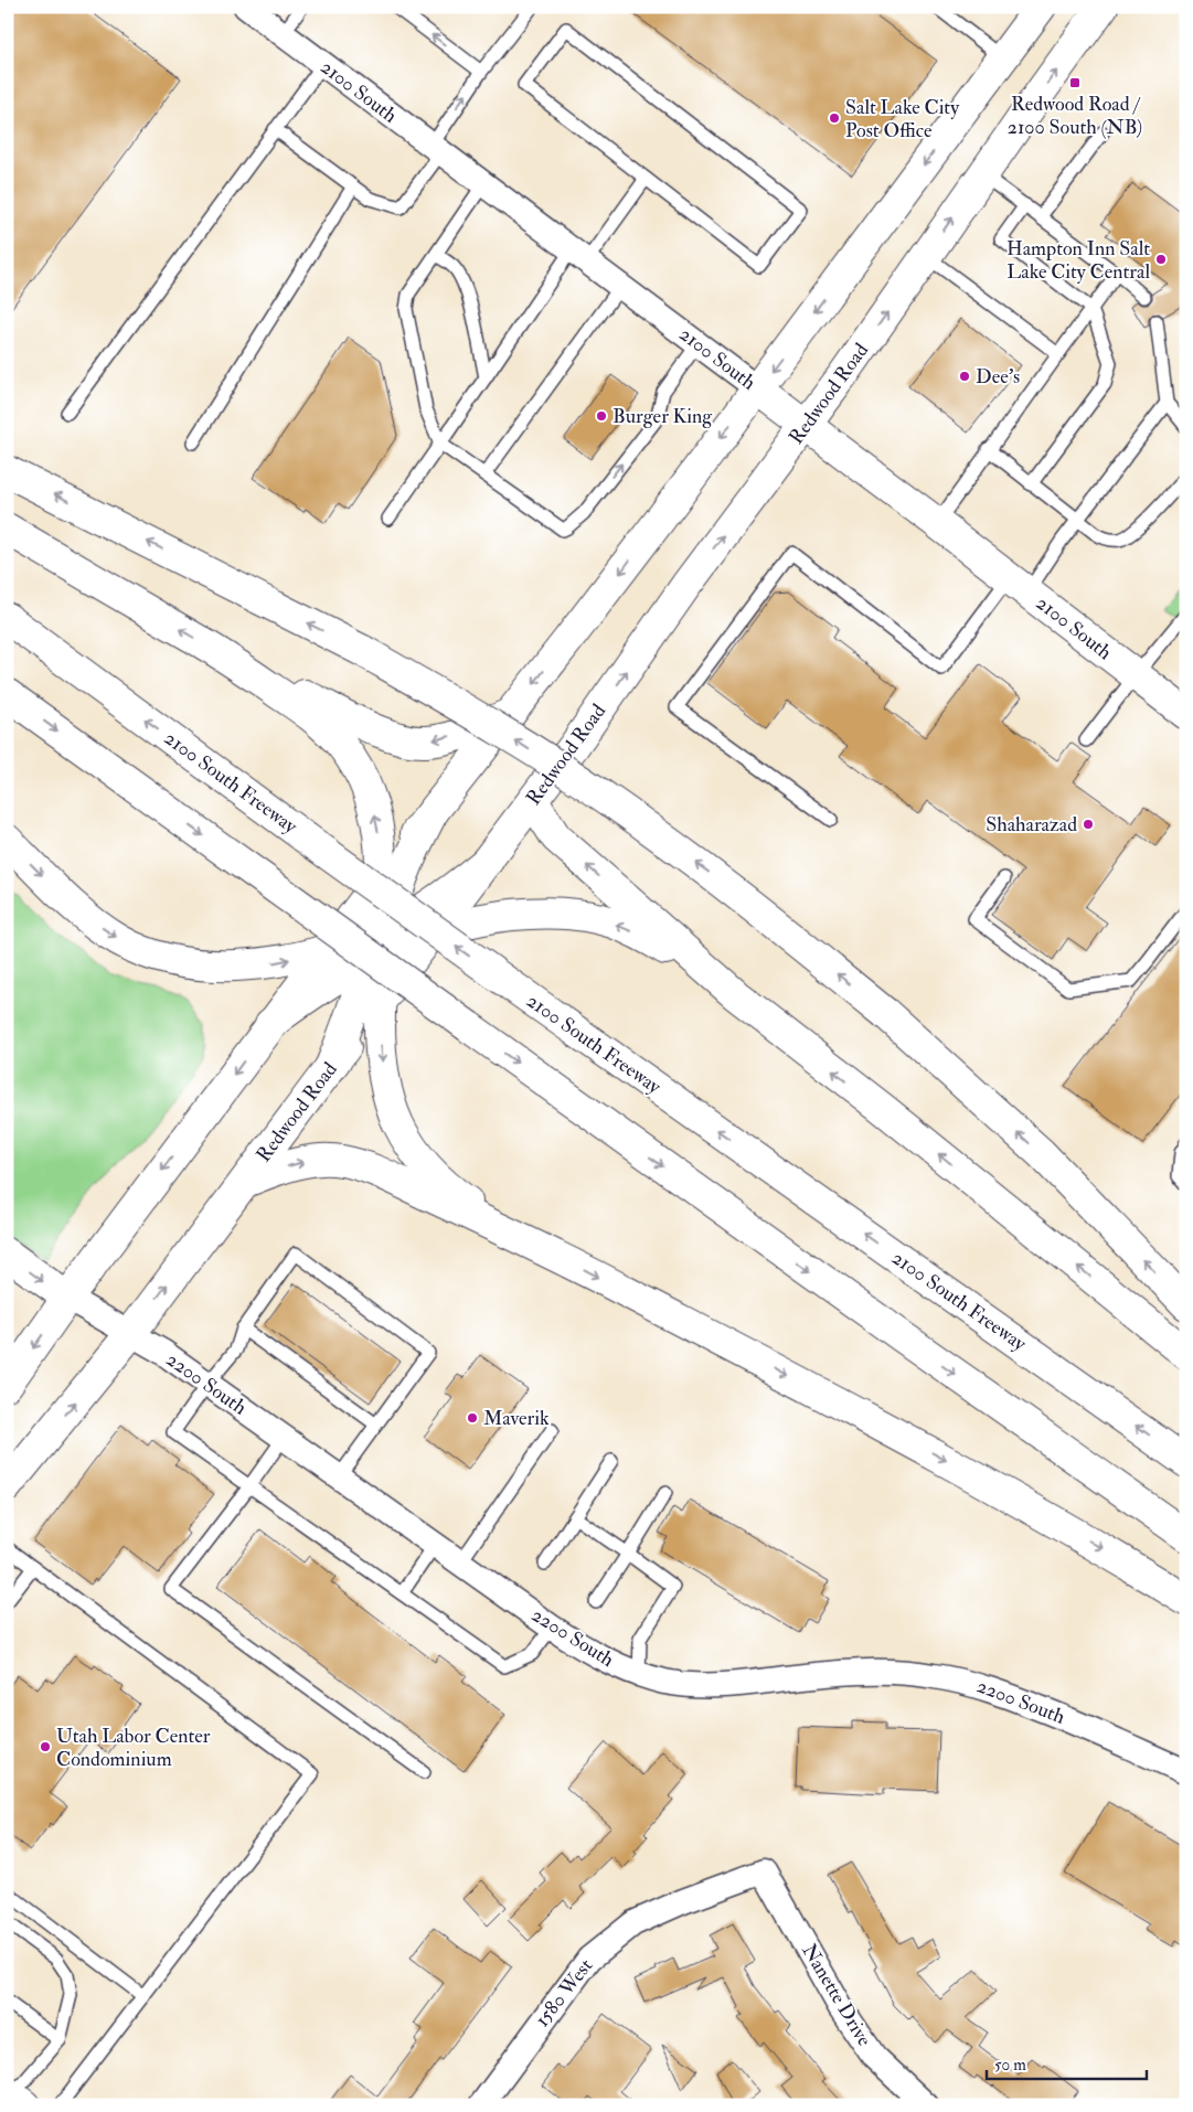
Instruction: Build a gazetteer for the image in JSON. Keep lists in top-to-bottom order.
{
  "streets": {
    "main road": ["2100 South", "Redwood Road", "2100 South Freeway"],
    "street": ["2200 South", "1580 West", "Nanette Drive"]
  },
  "crossings": [
    ["2100 South", "Redwood Road"],
    ["Redwood Road", "2200 South"],
    ["1580 West", "Nanette Drive"]
  ],
  "places": {
    "transit": ["Redwood Road / 2100 South (NB)"],
    "other": [
      "Salt Lake City Post Office",
      "Hampton Inn Salt Lake City Central",
      "Dee's",
      "Burger King",
      "Shaharazad",
      "Maverik",
      "Utah Labor Center Condominium"
    ]
  },
  "scale_bar": "50 m"
}
